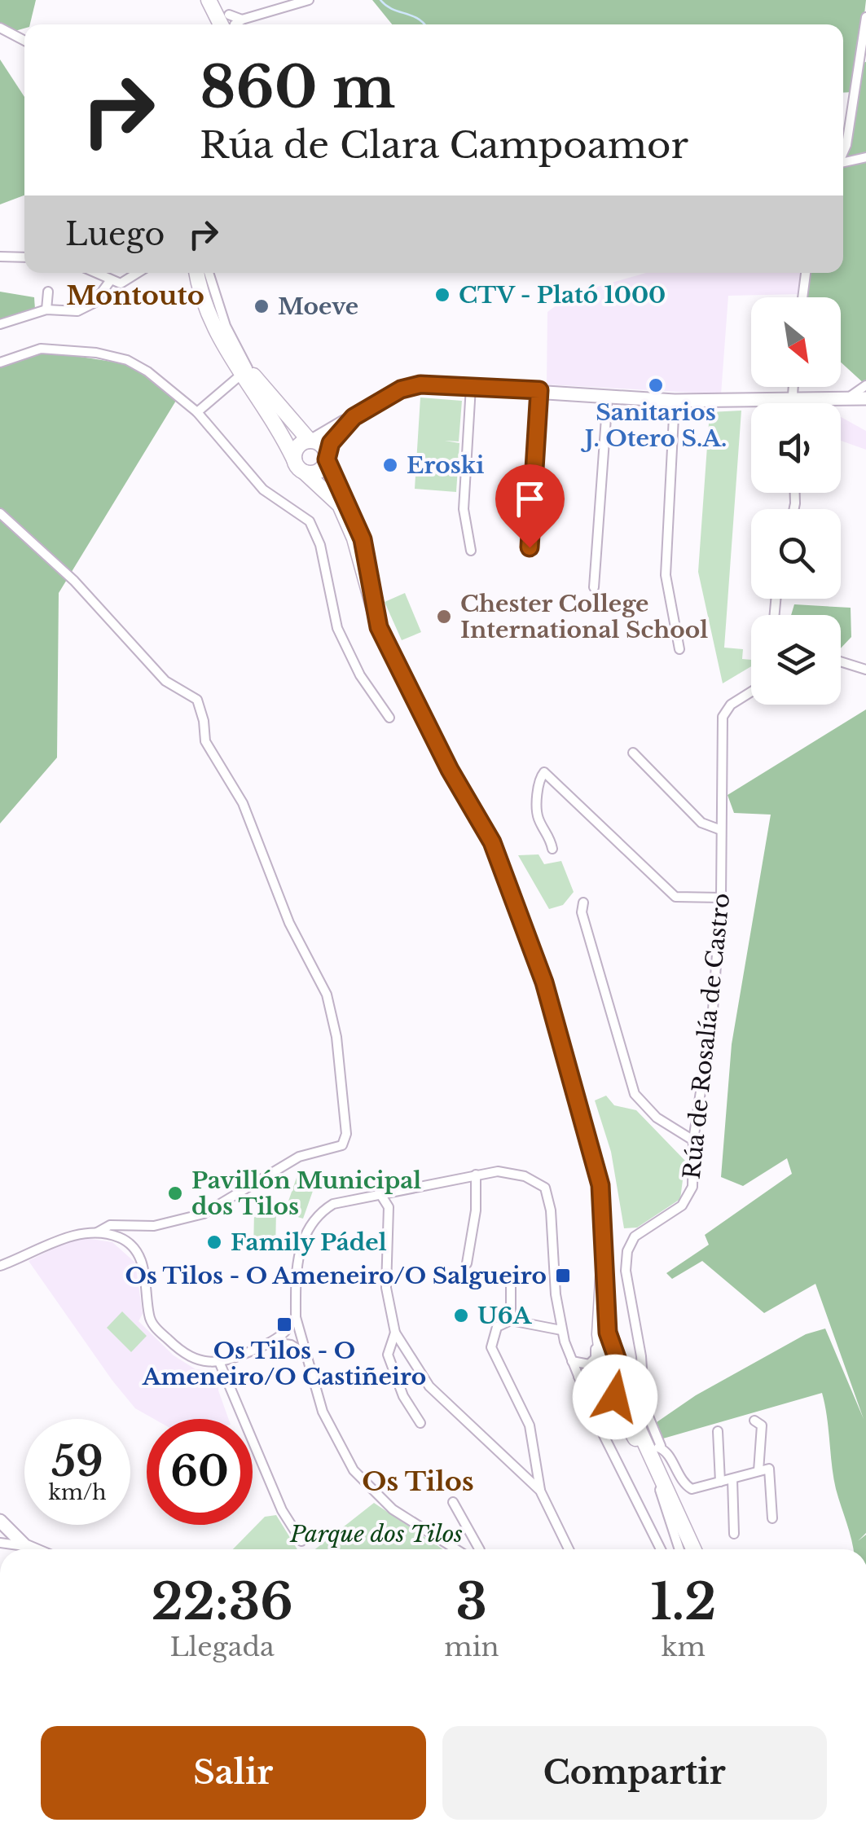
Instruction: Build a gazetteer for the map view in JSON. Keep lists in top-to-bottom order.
{
  "streets": {
    "street": ["Rúa de Rosalía de Castro"]
  },
  "districts": ["Montouto", "Os Tilos"],
  "parks": ["Parque dos Tilos"],
  "places": {
    "other": [
      "CTV - Plató 1000",
      "Moeve",
      "Sanitarios J. Otero S.A.",
      "Eroski",
      "Chester College International School",
      "Pavillón Municipal dos Tilos",
      "Family Pádel",
      "U6A"
    ],
    "transit": ["Os Tilos - O Ameneiro/O Salgueiro", "Os Tilos - O Ameneiro/O Castiñeiro"]
  },
  "north": "bottom right",
  "page": {
    "turn": ["860 m", "Rúa de Clara Campoamor"],
    "then": "Luego",
    "speed": "59 km/h",
    "limit": "60",
    "eta": [
      "22:36",
      "Llegada",
      "3",
      "min",
      "1.2",
      "km"
    ],
    "buttons": ["Salir", "Compartir"]
  }
}
